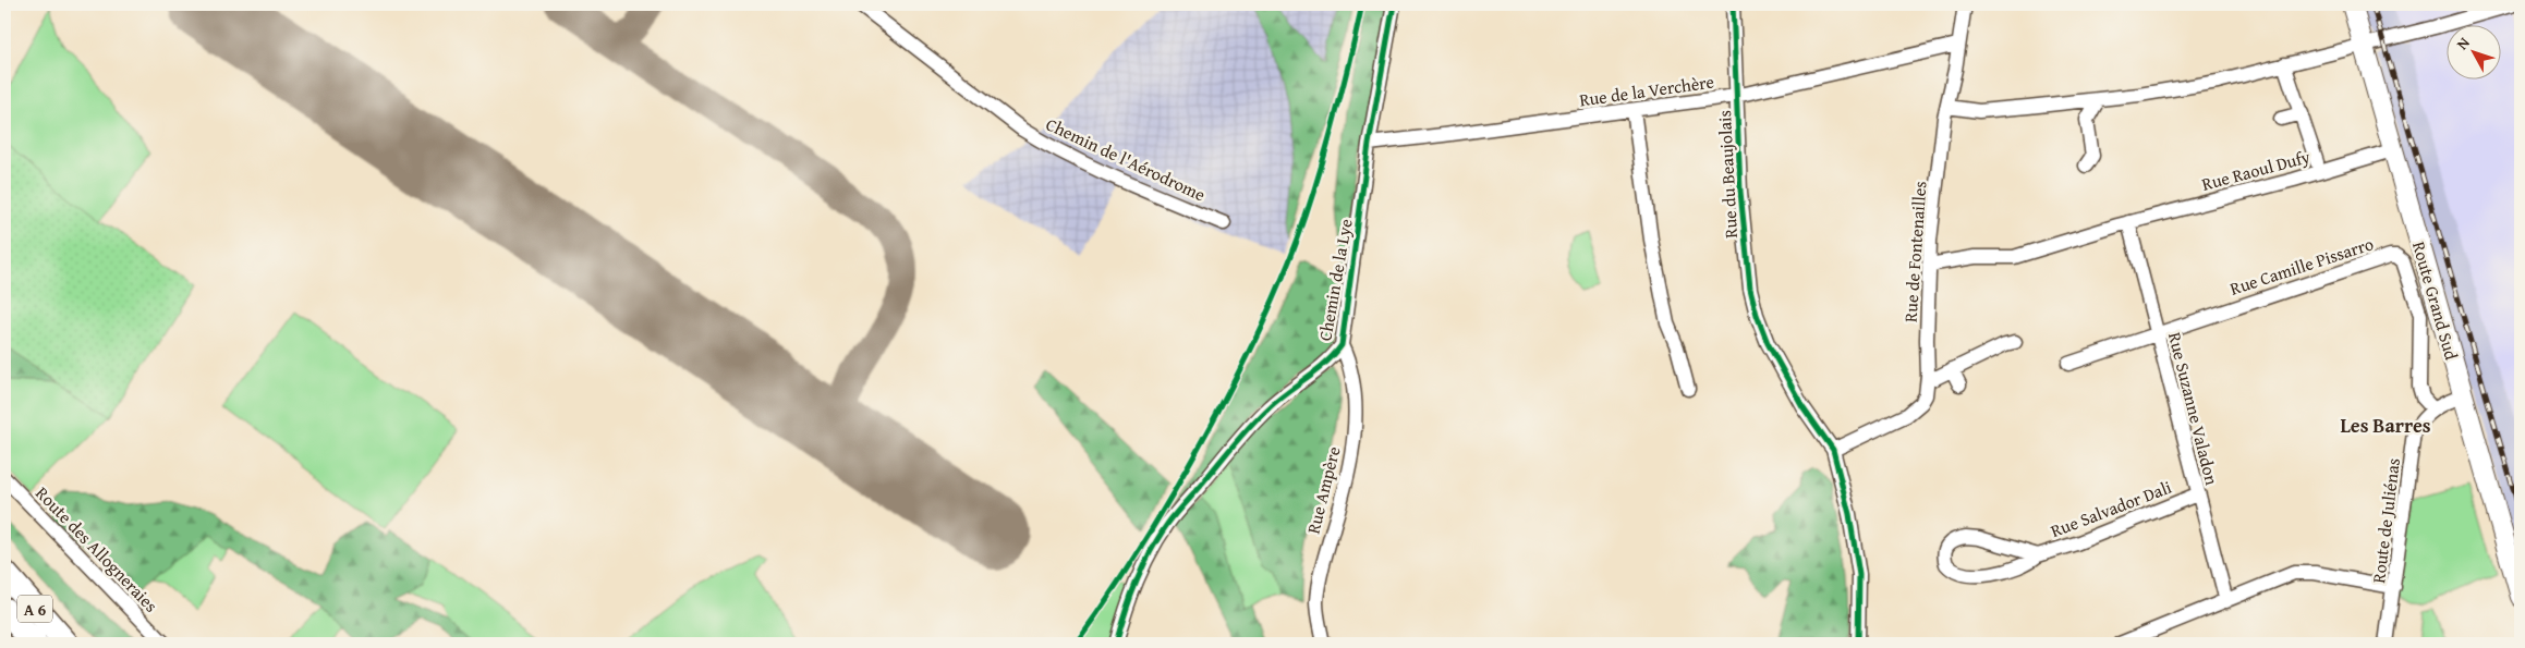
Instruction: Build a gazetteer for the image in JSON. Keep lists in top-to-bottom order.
{
  "streets": {
    "highway": ["A 6"],
    "main road": ["Route Grand Sud"],
    "street": [
      "Rue de la Verchère",
      "Chemin de l'Aérodrome",
      "Rue Raoul Dufy",
      "Rue du Beaujolais",
      "Rue de Fontenailles",
      "Rue Camille Pissarro",
      "Chemin de la Lye",
      "Rue Suzanne Valadon",
      "Rue Ampère",
      "Rue Salvador Dali",
      "Route de Juliénas",
      "Route des Allogneraies"
    ]
  },
  "crossings": [
    ["Rue de la Verchère", "Rue du Beaujolais"],
    ["Rue de la Verchère", "Rue de Fontenailles"],
    ["Rue de la Verchère", "Chemin de la Lye"],
    ["Rue Raoul Dufy", "Rue de Fontenailles"],
    ["Rue Raoul Dufy", "Route Grand Sud"],
    ["Rue Raoul Dufy", "Rue Suzanne Valadon"],
    ["Rue du Beaujolais", "Rue de Fontenailles"],
    ["Rue Camille Pissarro", "Rue Suzanne Valadon"],
    ["Rue Camille Pissarro", "Route de Juliénas"],
    ["Chemin de la Lye", "Rue Ampère"],
    ["Route Grand Sud", "Route de Juliénas"],
    ["Rue Suzanne Valadon", "Rue Salvador Dali"]
  ],
  "districts": ["Les Barres"],
  "north": "top left"
}
